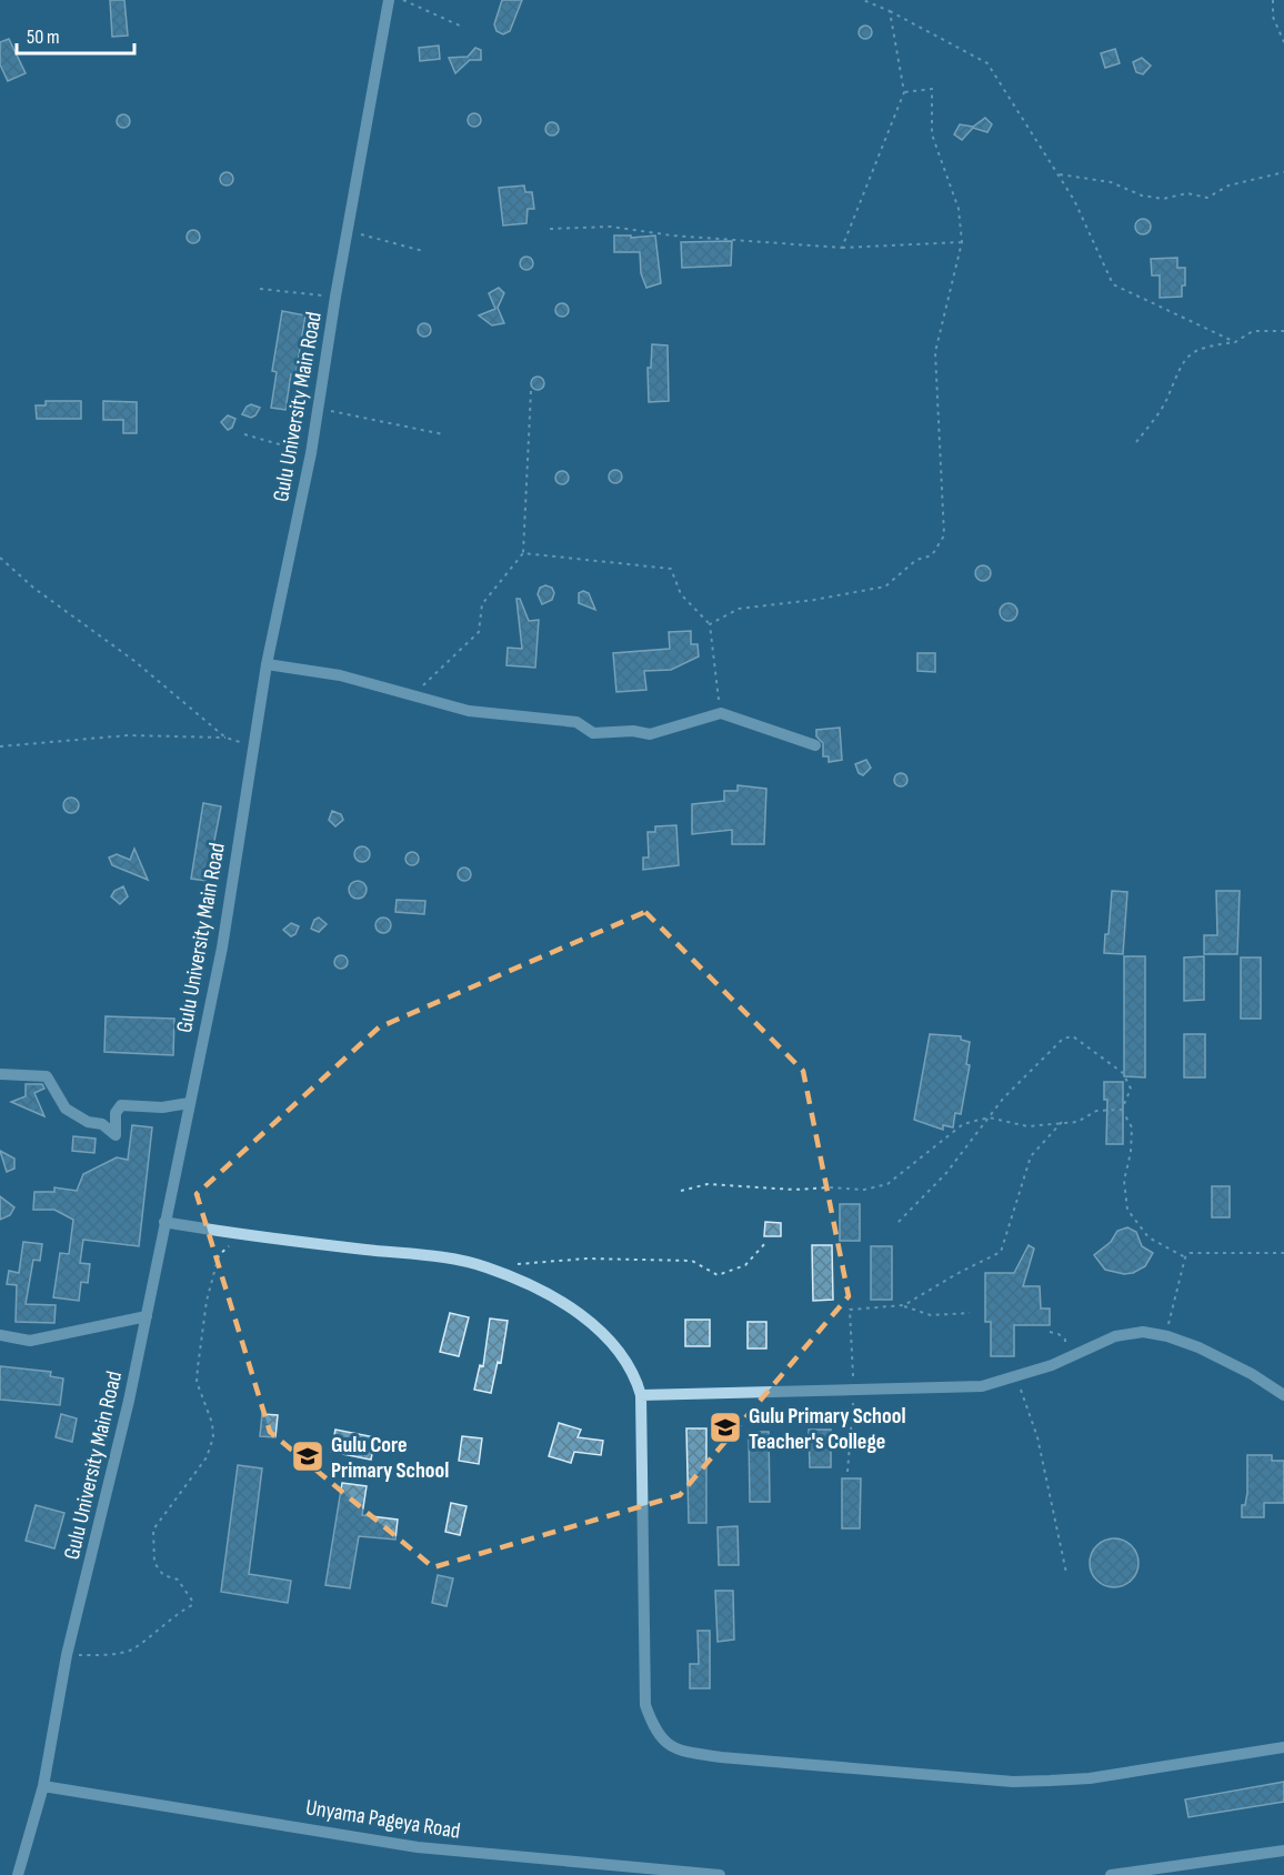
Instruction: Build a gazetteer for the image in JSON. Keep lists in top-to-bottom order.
{
  "streets": {
    "street": ["Gulu University Main Road", "Unyama Pageya Road"]
  },
  "crossings": [
    ["Gulu University Main Road", "Unyama Pageya Road"]
  ],
  "places": {
    "school or university": ["Gulu Primary School Teacher's College", "Gulu Core Primary School"]
  },
  "scale_bar": "50 m"
}
